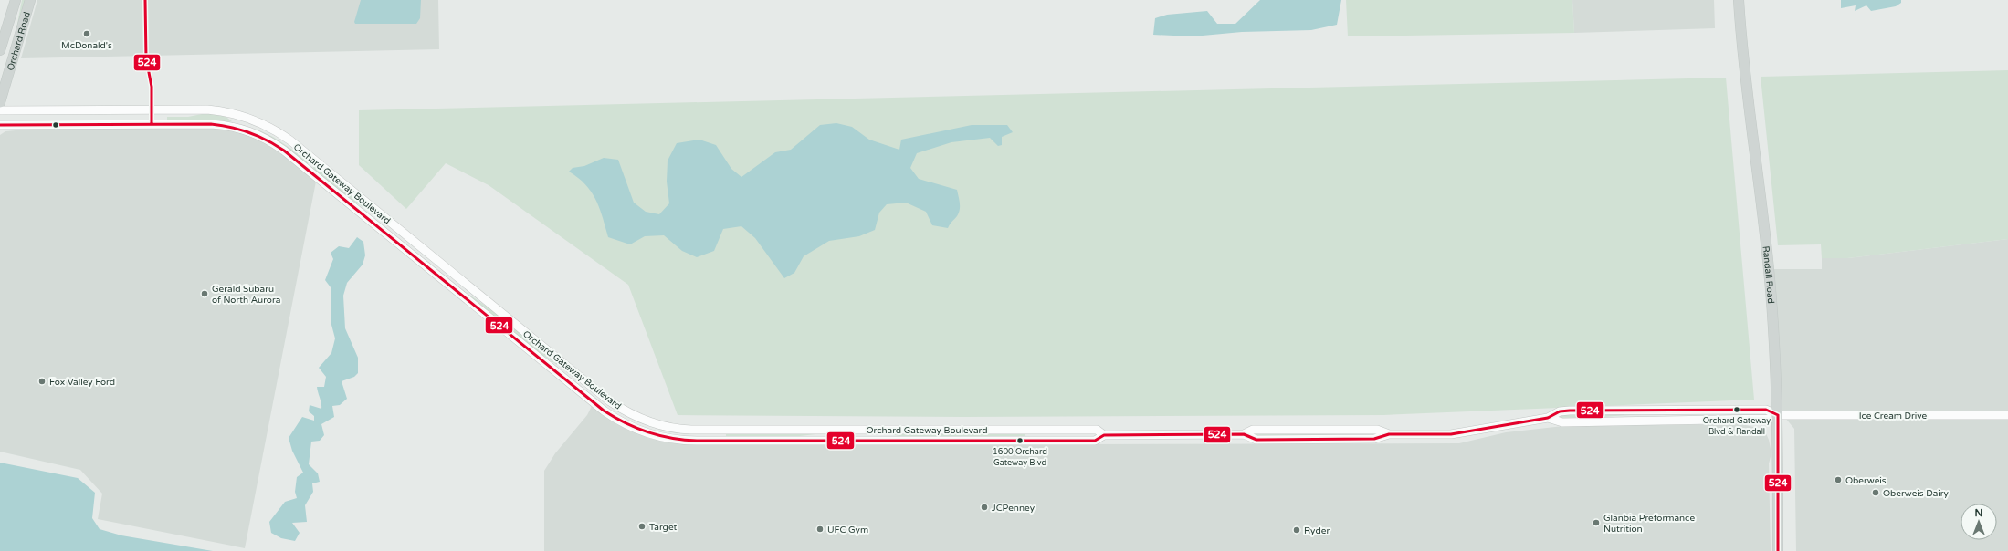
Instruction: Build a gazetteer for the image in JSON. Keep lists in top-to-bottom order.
{
  "streets": {
    "main road": ["Orchard Road", "Randall Road"],
    "street": ["Orchard Gateway Boulevard", "Ice Cream Drive"]
  },
  "crossings": [
    ["Orchard Gateway Boulevard", "Randall Road"],
    ["Orchard Gateway Boulevard", "Ice Cream Drive"],
    ["Randall Road", "Ice Cream Drive"]
  ],
  "places": [
    "McDonald's",
    "Gerald Subaru of North Aurora",
    "Fox Valley Ford",
    "Orchard Gateway Blvd & Randall",
    "1600 Orchard Gateway Blvd",
    "Oberweis",
    "Oberweis Dairy",
    "JCPenney",
    "Glanbia Preformance Nutrition",
    "Target",
    "UFC Gym",
    "Ryder"
  ],
  "lines": ["transit line 524"],
  "north": "top"
}
